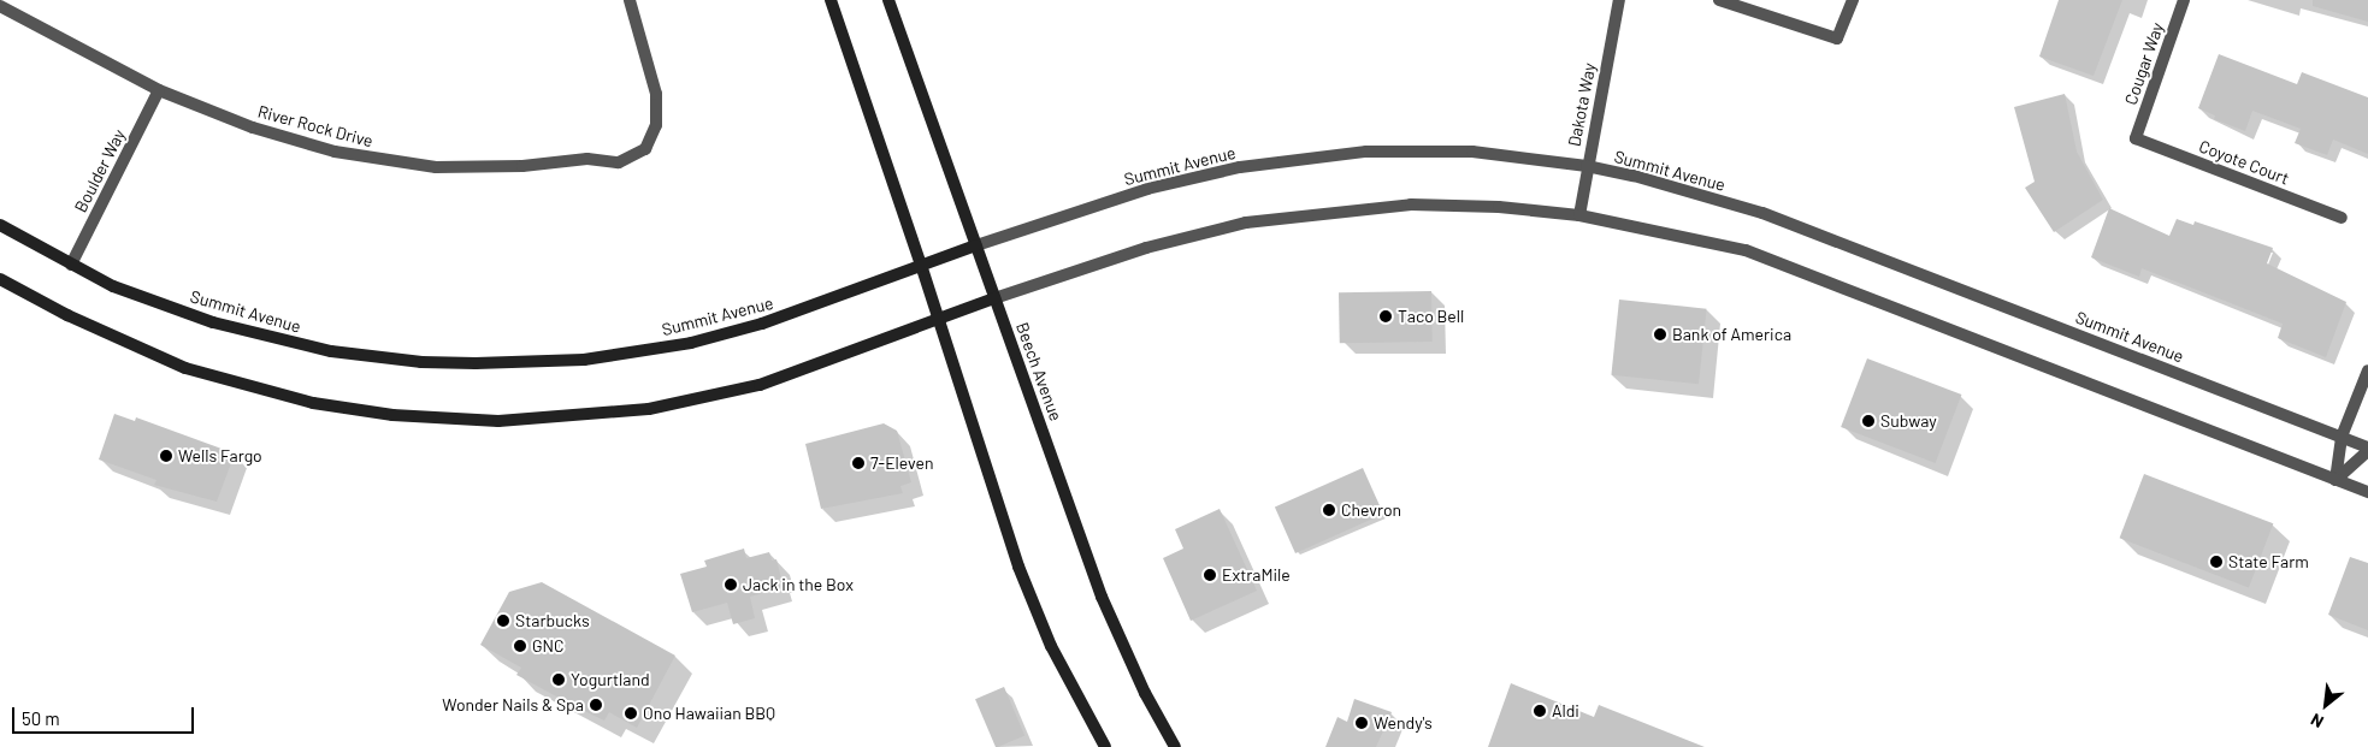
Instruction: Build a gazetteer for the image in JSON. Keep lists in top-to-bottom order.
{
  "streets": {
    "main road": ["Summit Avenue", "Beech Avenue"],
    "street": [
      "Cougar Way",
      "Dakota Way",
      "River Rock Drive",
      "Coyote Court",
      "Boulder Way"
    ]
  },
  "crossings": [
    ["Cougar Way", "Coyote Court"],
    ["Dakota Way", "Summit Avenue"],
    ["River Rock Drive", "Boulder Way"],
    ["Summit Avenue", "Boulder Way"],
    ["Summit Avenue", "Beech Avenue"]
  ],
  "places": [
    "Taco Bell",
    "Bank of America",
    "Subway",
    "Wells Fargo",
    "7-Eleven",
    "Chevron",
    "State Farm",
    "ExtraMile",
    "Jack in the Box",
    "Starbucks",
    "GNC",
    "Yogurtland",
    "Wonder Nails & Spa",
    "Aldi",
    "Ono Hawaiian BBQ",
    "Wendy's"
  ],
  "scale_bar": "50 m",
  "north": "bottom left"
}
